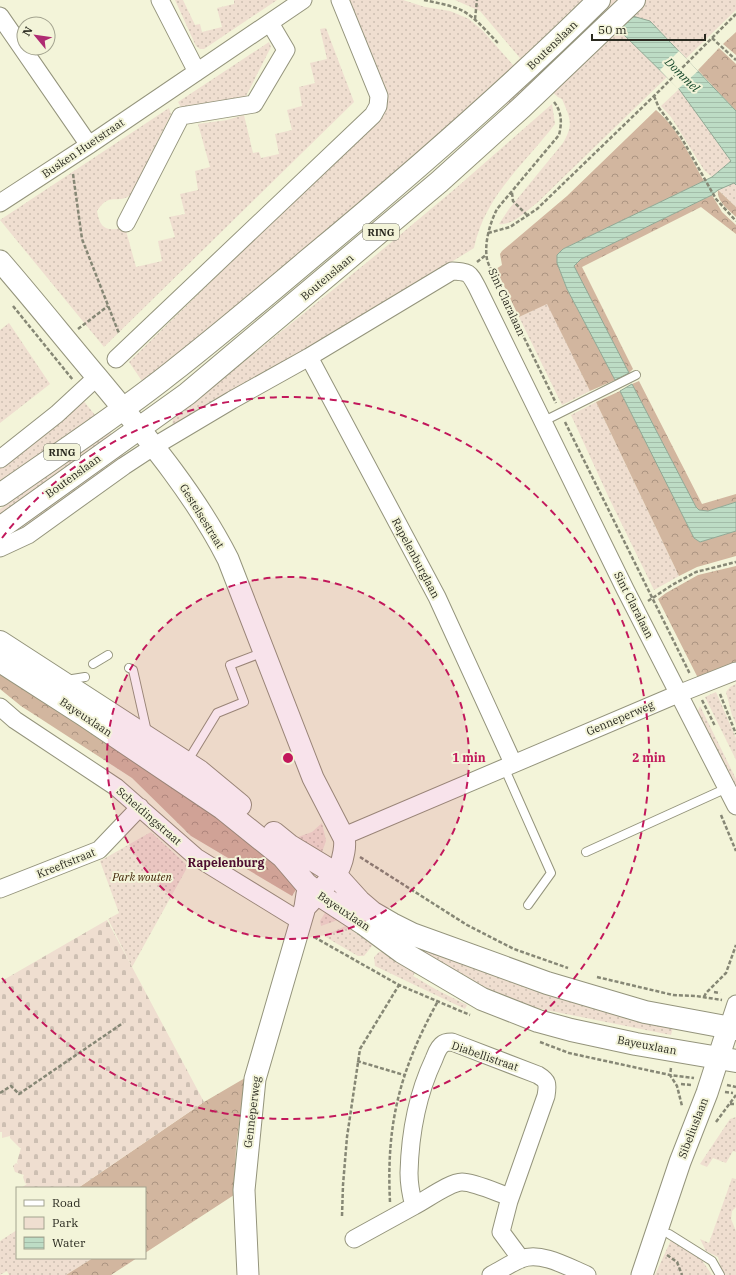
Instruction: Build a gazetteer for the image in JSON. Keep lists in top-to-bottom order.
{
  "streets": {
    "main road": ["Boutenslaan", "RING", "Bayeuxlaan"],
    "street": [
      "Busken Huetstraat",
      "Sint Claralaan",
      "Gestelsestraat",
      "Rapelenburglaan",
      "Genneperweg",
      "Scheidingstraat",
      "Kreeftstraat",
      "Diabellistraat",
      "Sibeliuslaan"
    ]
  },
  "crossings": [
    ["Boutenslaan", "Sint Claralaan"],
    ["Boutenslaan", "Gestelsestraat"],
    ["Boutenslaan", "Rapelenburglaan"],
    ["Sint Claralaan", "Genneperweg"],
    ["Gestelsestraat", "Bayeuxlaan"],
    ["Gestelsestraat", "Genneperweg"],
    ["Rapelenburglaan", "Genneperweg"],
    ["Bayeuxlaan", "Genneperweg"],
    ["Bayeuxlaan", "Scheidingstraat"],
    ["Bayeuxlaan", "Sibeliuslaan"],
    ["Genneperweg", "Scheidingstraat"],
    ["Scheidingstraat", "Kreeftstraat"]
  ],
  "districts": ["Rapelenburg"],
  "water": ["Dommel"],
  "parks": ["Park wouten"],
  "legend": ["Road", "Park", "Water"],
  "scale_bar": "50 m",
  "north": "top left",
  "rings": ["1 min", "2 min"]
}
